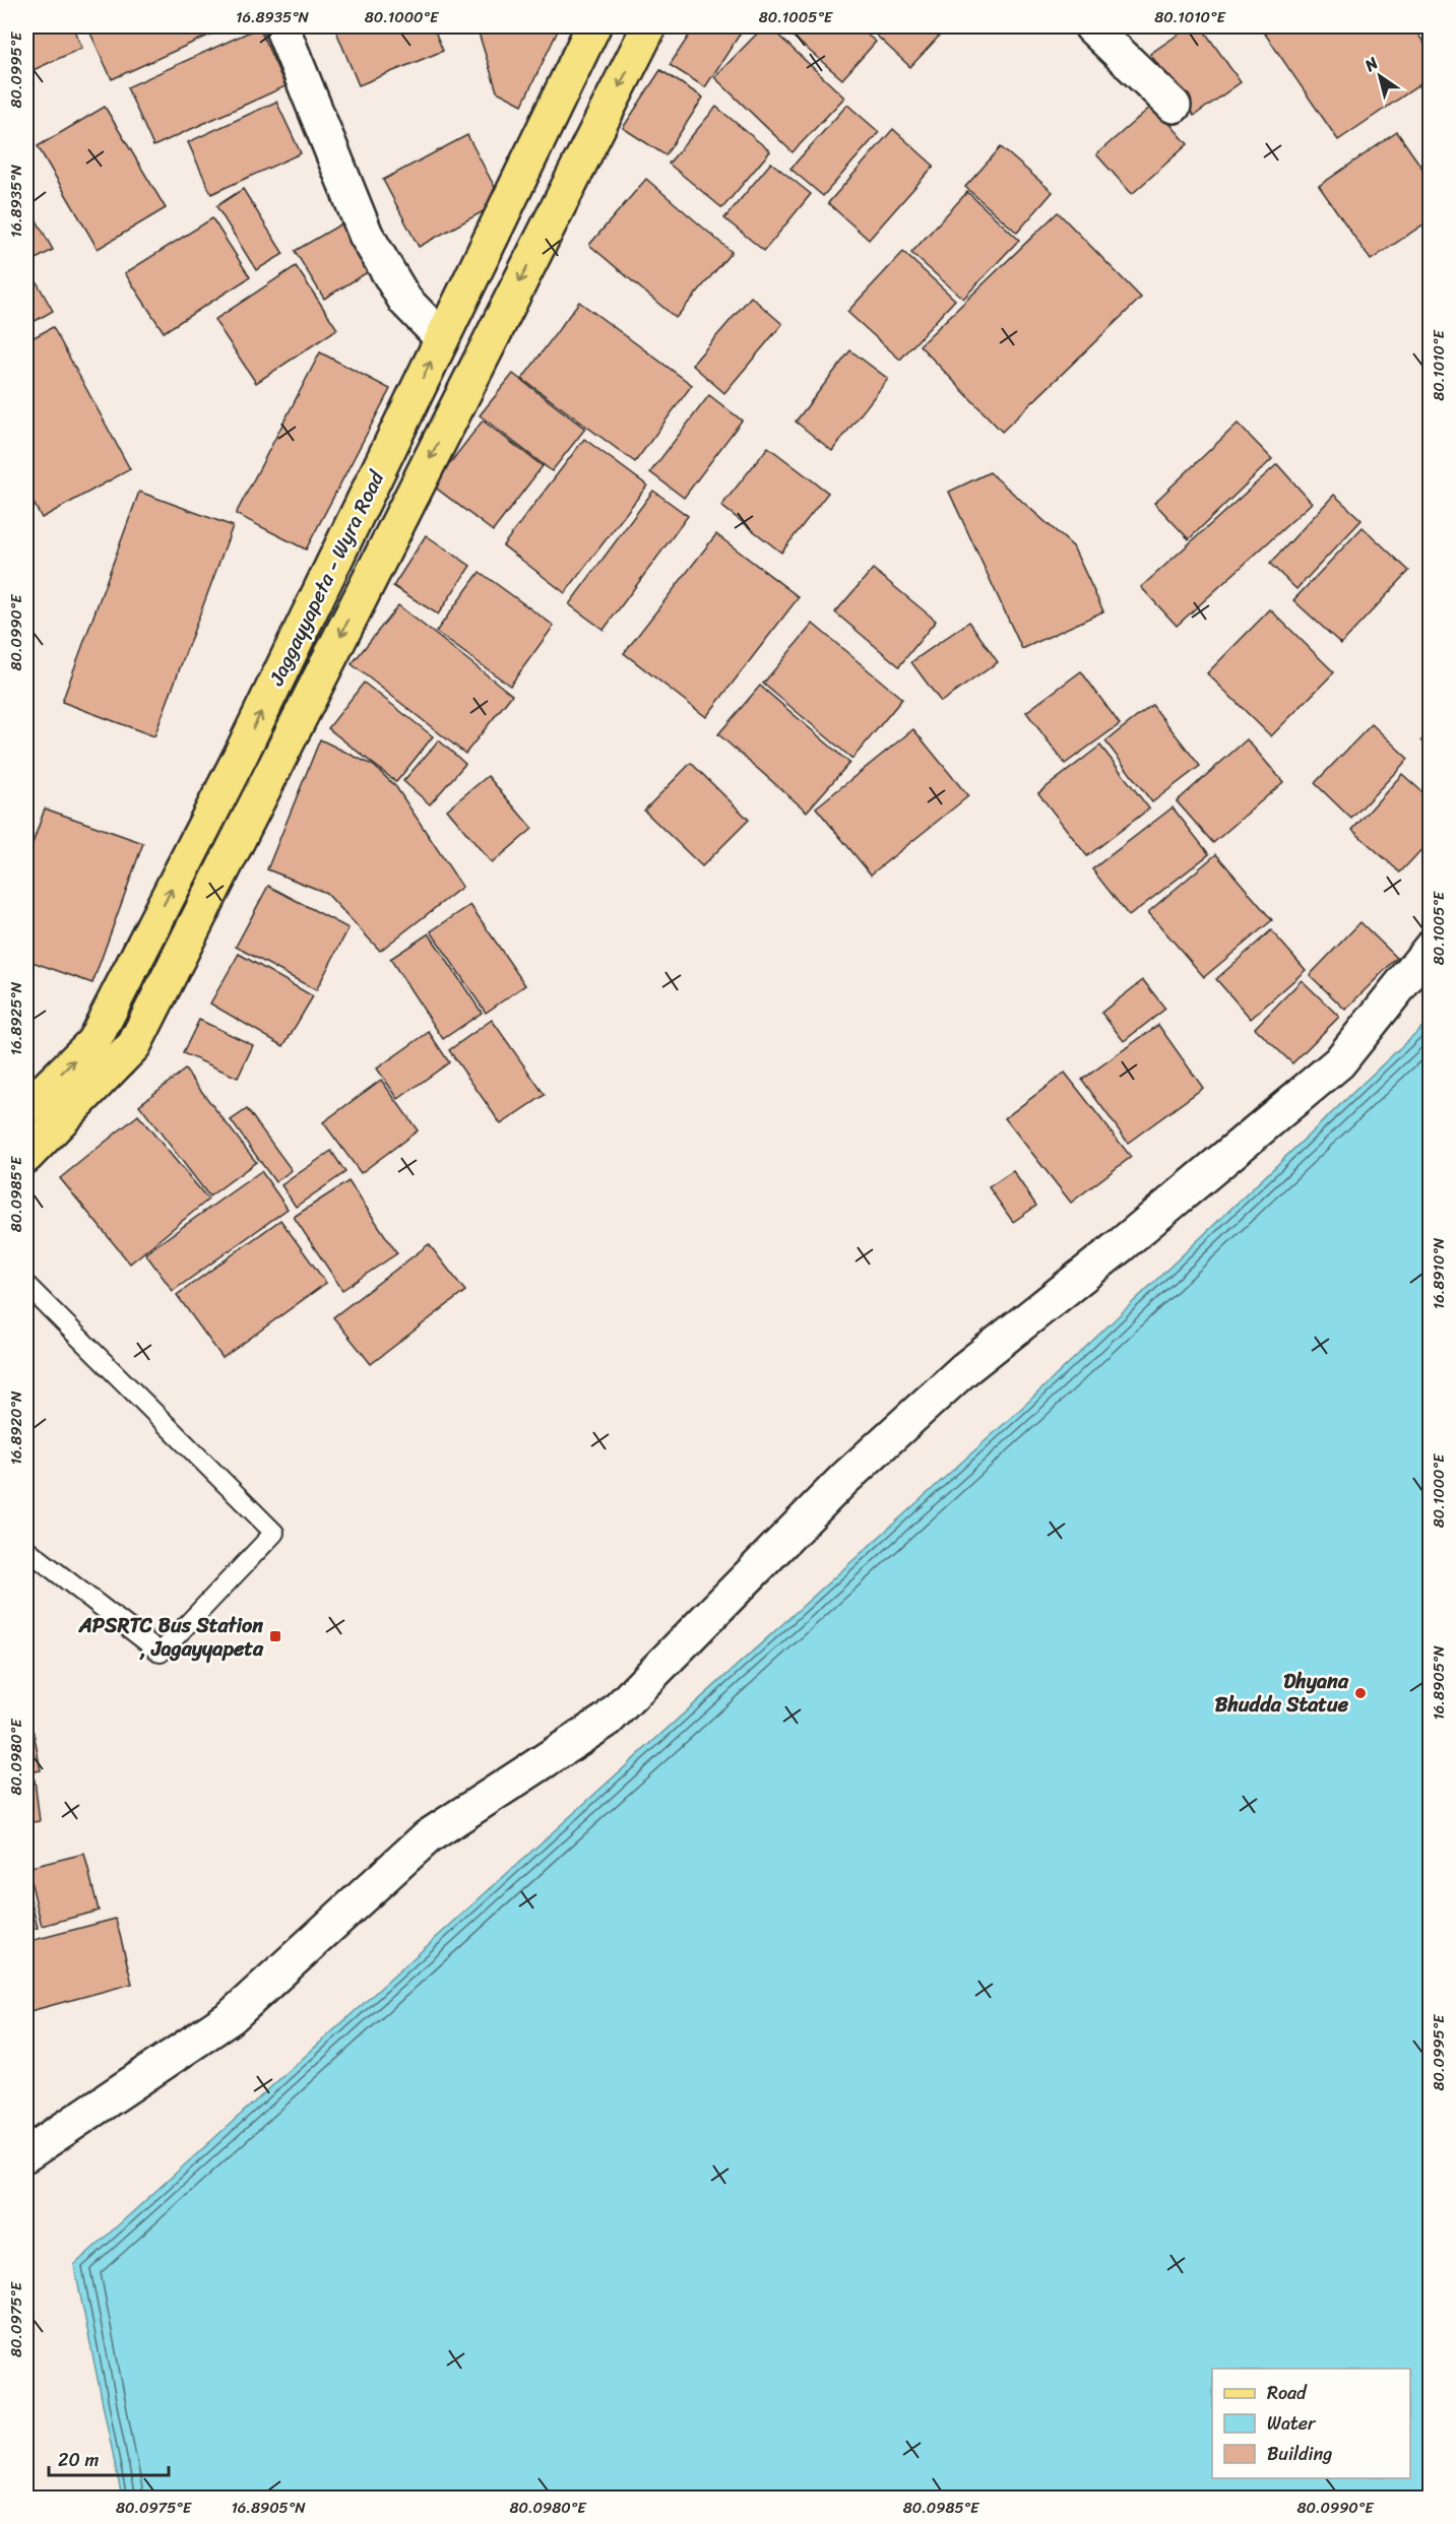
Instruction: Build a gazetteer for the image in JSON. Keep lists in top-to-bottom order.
{
  "streets": {
    "main road": ["Jaggayyapeta - Wyra Road"]
  },
  "places": {
    "transit": ["APSRTC Bus Station , Jagayyapeta"],
    "other": ["Dhyana Bhudda Statue"]
  },
  "legend": ["Road", "Water", "Building"],
  "scale_bar": "20 m",
  "north": "top left",
  "coordinates": [
    "16.8935°N",
    "80.1000°E",
    "80.1005°E",
    "80.1010°E",
    "80.0995°E",
    "80.0990°E",
    "16.8925°N",
    "80.0985°E",
    "16.8910°N",
    "16.8920°N",
    "16.8905°N",
    "80.0980°E",
    "80.0975°E"
  ]
}
